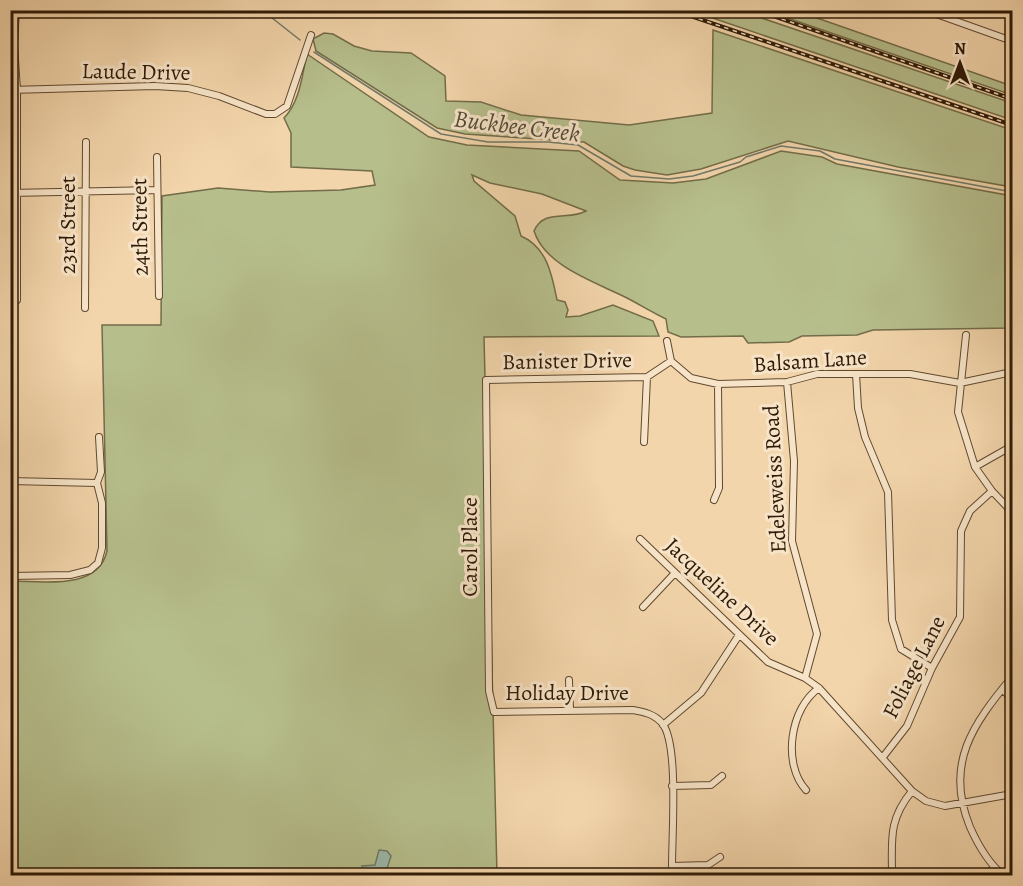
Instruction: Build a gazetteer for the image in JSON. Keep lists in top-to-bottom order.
{
  "streets": {
    "street": [
      "Laude Drive",
      "23rd Street",
      "24th Street",
      "Banister Drive",
      "Balsam Lane",
      "Edeleweiss Road",
      "Carol Place",
      "Jacqueline Drive",
      "Foliage Lane",
      "Holiday Drive"
    ]
  },
  "crossings": [
    ["Banister Drive", "Carol Place"],
    ["Balsam Lane", "Edeleweiss Road"],
    ["Edeleweiss Road", "Jacqueline Drive"],
    ["Carol Place", "Holiday Drive"],
    ["Jacqueline Drive", "Foliage Lane"]
  ],
  "water": ["Buckbee Creek"],
  "north": "top"
}
